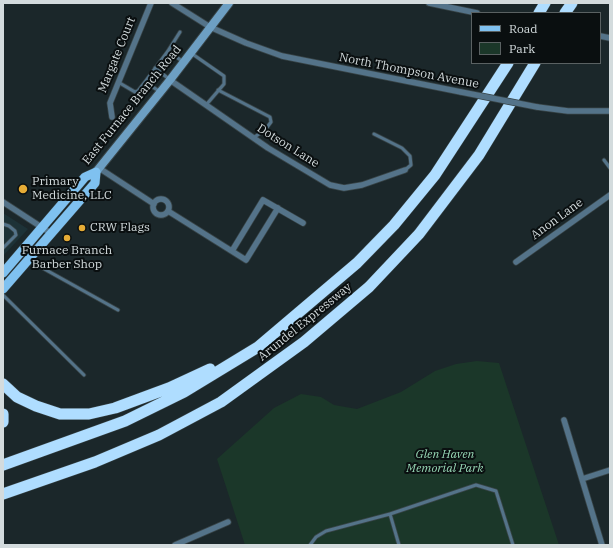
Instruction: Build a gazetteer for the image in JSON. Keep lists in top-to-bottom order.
{
  "streets": {
    "highway": ["Arundel Expressway"],
    "main road": ["East Furnace Branch Road"],
    "street": [
      "Margate Court",
      "North Thompson Avenue",
      "Dotson Lane",
      "Anon Lane"
    ]
  },
  "crossings": [
    ["North Thompson Avenue", "East Furnace Branch Road"],
    ["East Furnace Branch Road", "Dotson Lane"]
  ],
  "parks": ["Glen Haven Memorial Park"],
  "places": ["Primary Medicine, LLC", "CRW Flags", "Furnace Branch Barber Shop"],
  "legend": ["Road", "Park"]
}
